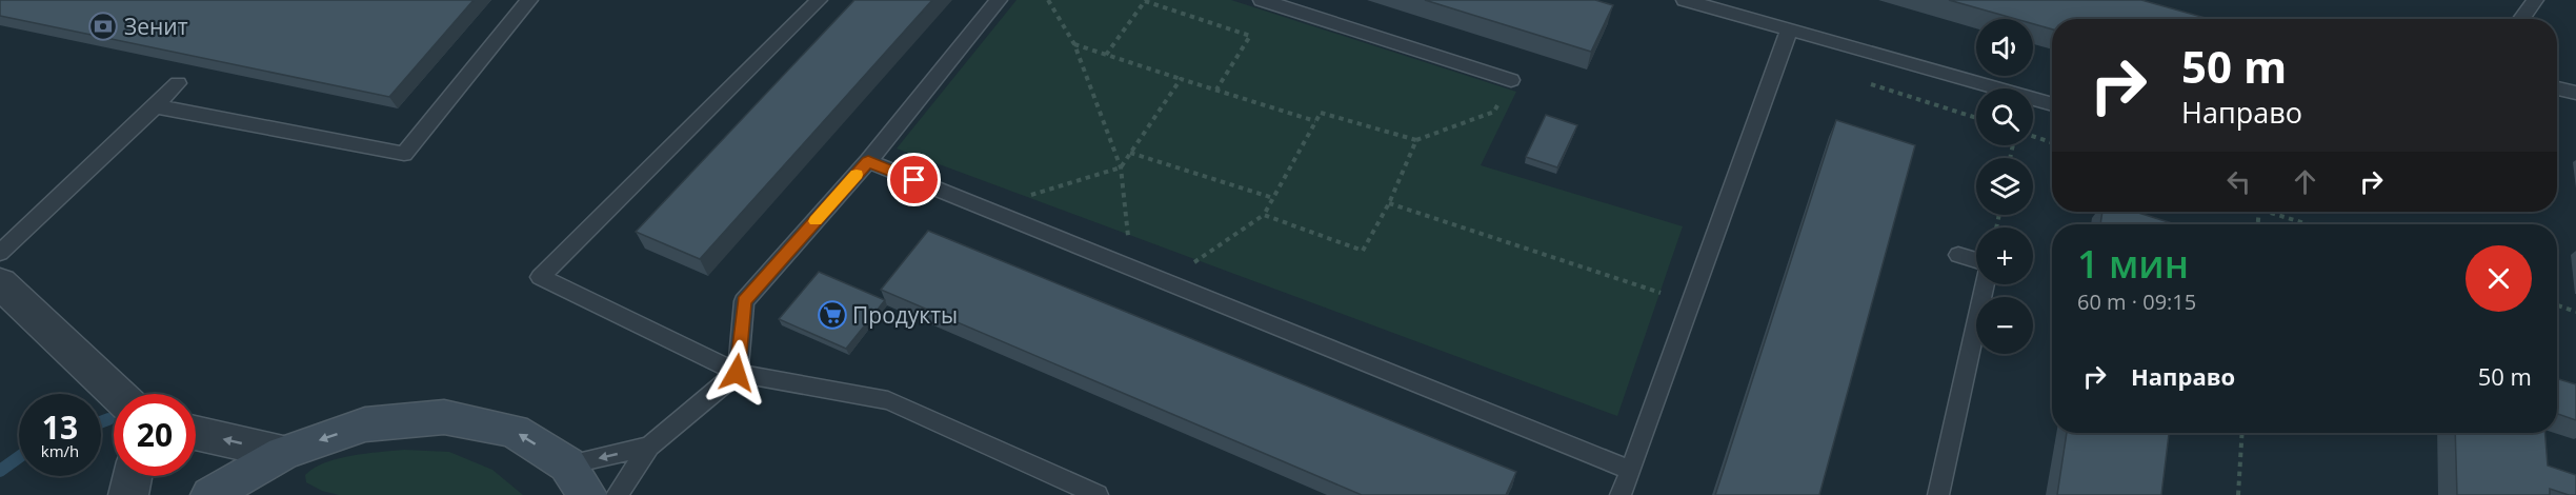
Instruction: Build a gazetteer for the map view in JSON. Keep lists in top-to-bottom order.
{
  "places": {
    "bank": ["Зенит"],
    "supermarket": ["Продукты"]
  },
  "page": {
    "map_buttons": ["+", "−"],
    "turn": ["50 m", "Направо"],
    "heading": ["1 мин", "60 m · 09:15"],
    "list": [
      {
        "name": "Направо",
        "value": "50 m"
      }
    ],
    "speed": "13 km/h",
    "limit": "20"
  }
}
